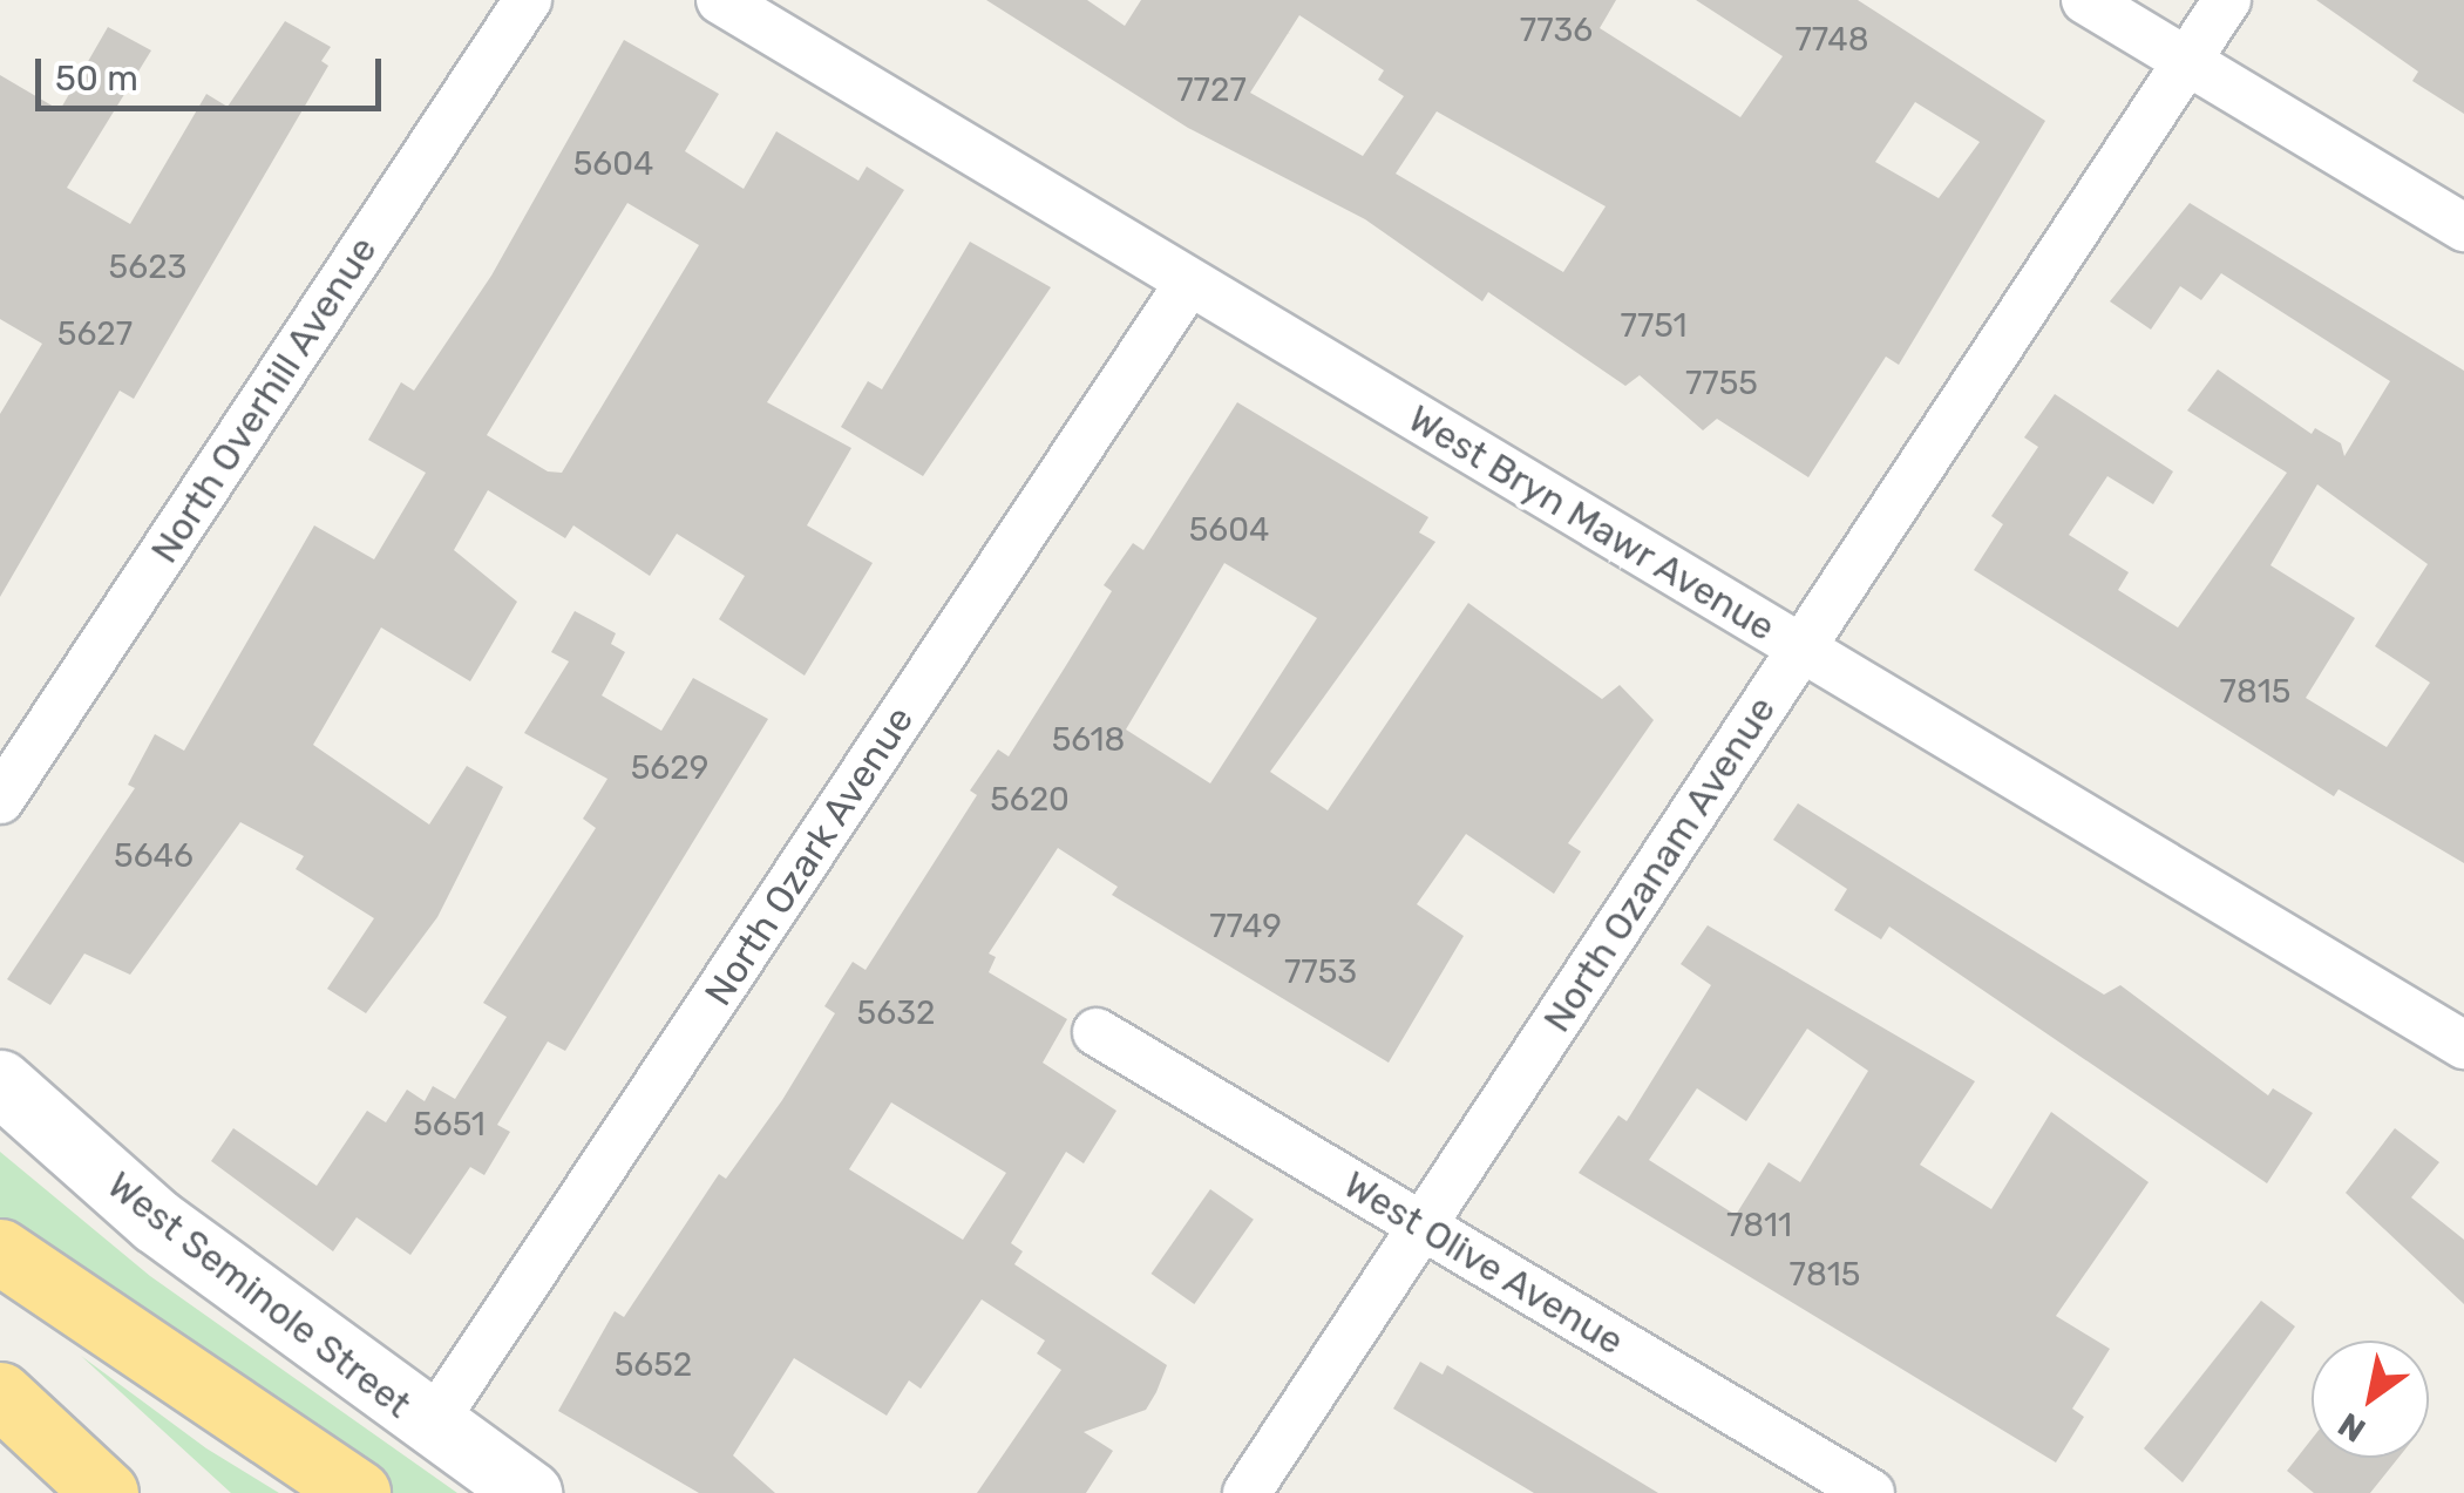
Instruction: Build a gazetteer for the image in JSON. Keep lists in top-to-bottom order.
{
  "streets": {
    "street": [
      "North Overhill Avenue",
      "West Bryn Mawr Avenue",
      "North Ozark Avenue",
      "North Ozanam Avenue",
      "West Olive Avenue",
      "West Seminole Street"
    ]
  },
  "crossings": [
    ["West Bryn Mawr Avenue", "North Ozark Avenue"],
    ["West Bryn Mawr Avenue", "North Ozanam Avenue"],
    ["North Ozark Avenue", "West Seminole Street"],
    ["North Ozanam Avenue", "West Olive Avenue"]
  ],
  "house_numbers": [
    "7736",
    "7748",
    "7727",
    "5604",
    "5623",
    "7751",
    "5627",
    "7755",
    "5604",
    "7815",
    "5618",
    "5629",
    "5620",
    "5646",
    "7749",
    "7753",
    "5632",
    "5651",
    "7811",
    "7815",
    "5652"
  ],
  "scale_bar": "50 m",
  "north": "bottom left"
}
